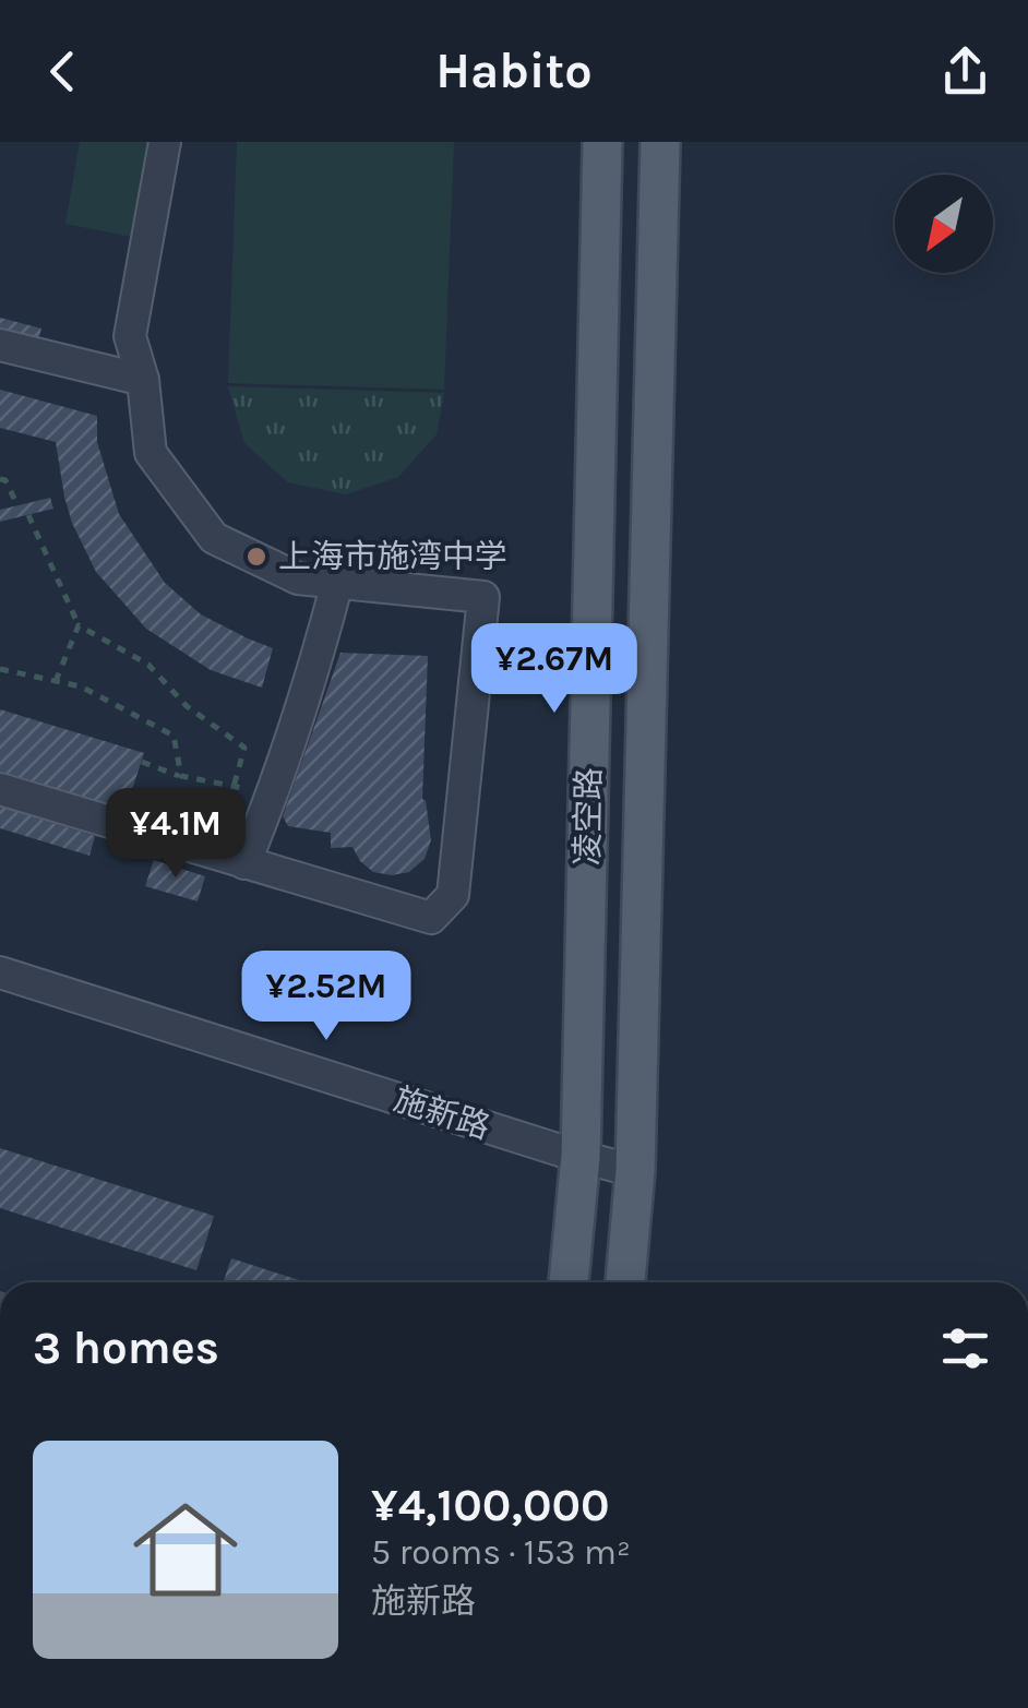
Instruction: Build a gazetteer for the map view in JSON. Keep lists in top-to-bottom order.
{
  "streets": {
    "main road": ["凌空路"],
    "street": ["施新路"]
  },
  "crossings": [
    ["凌空路", "施新路"]
  ],
  "places": ["上海市施湾中学"],
  "north": "bottom left",
  "page": {
    "header": "Habito",
    "price": ["¥2.67M", "¥4.1M", "¥2.52M"],
    "heading": "3 homes",
    "list": [
      {
        "name": "¥4,100,000",
        "note": "5 rooms · 153 m² · 施新路"
      }
    ]
  }
}
